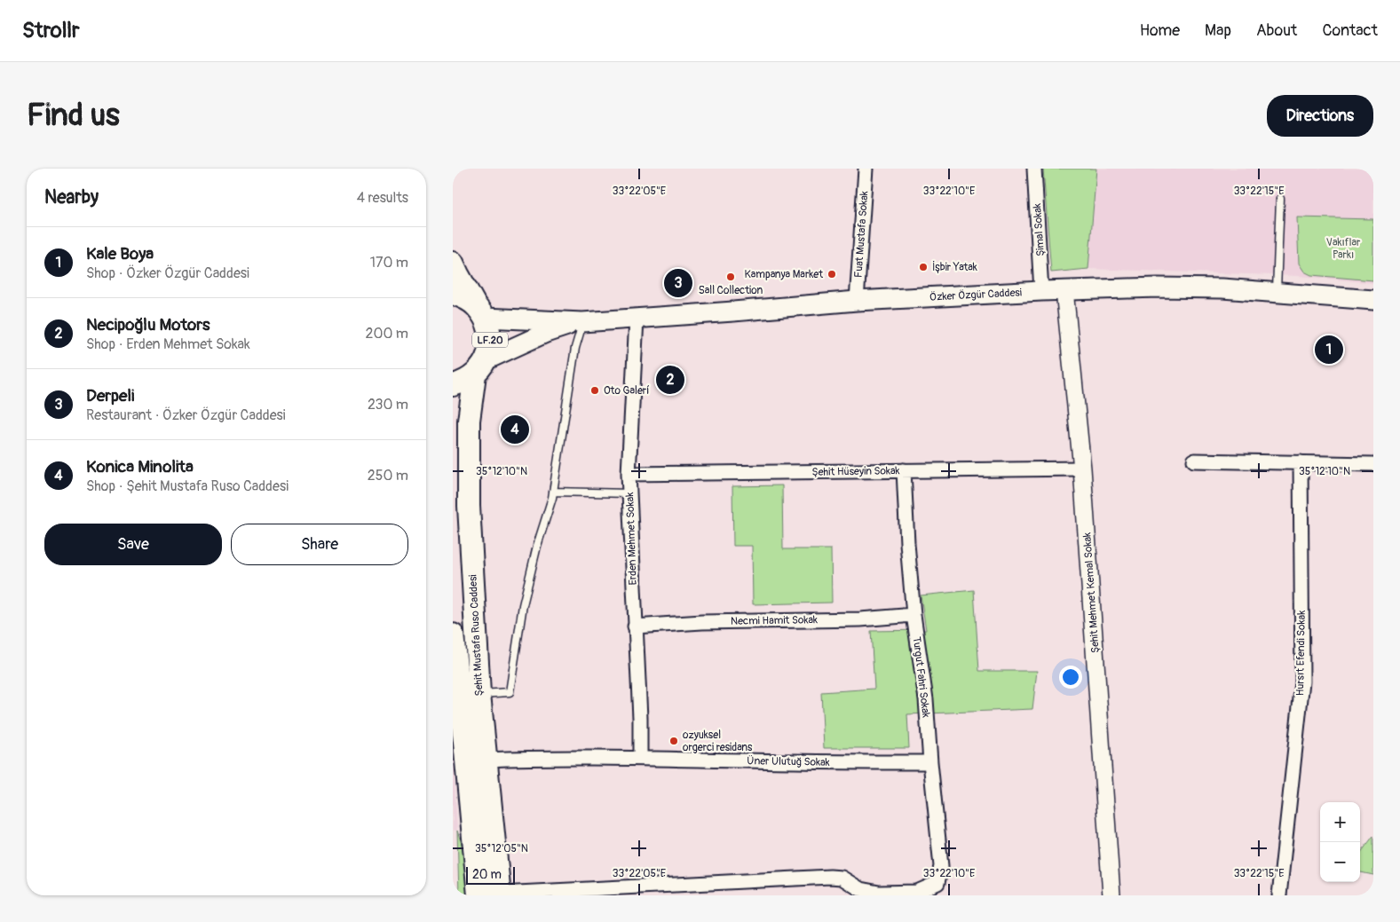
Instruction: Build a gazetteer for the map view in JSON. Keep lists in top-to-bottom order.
{
  "streets": {
    "main road": ["Özker Özgür Caddesi", "LF.20", "Şehit Mustafa Ruso Caddesi"],
    "street": [
      "Şimal Sokak",
      "Fuat Mustafa Sokak",
      "Şehit Hüseyin Sokak",
      "Erden Mehmet Sokak",
      "Şehit Mehmet Kemal Sokak",
      "Necmi Hamit Sokak",
      "Hursıt Efendi Sokak",
      "Turgut Fahri Sokak",
      "Üner Ulutuğ Sokak"
    ]
  },
  "crossings": [
    ["Şimal Sokak", "Özker Özgür Caddesi"],
    ["Fuat Mustafa Sokak", "Özker Özgür Caddesi"],
    ["Özker Özgür Caddesi", "LF.20"],
    ["Özker Özgür Caddesi", "Erden Mehmet Sokak"],
    ["Özker Özgür Caddesi", "Şehit Mehmet Kemal Sokak"],
    ["Özker Özgür Caddesi", "Şehit Mustafa Ruso Caddesi"],
    ["LF.20", "Şehit Mustafa Ruso Caddesi"],
    ["Şehit Hüseyin Sokak", "Erden Mehmet Sokak"],
    ["Şehit Hüseyin Sokak", "Şehit Mehmet Kemal Sokak"],
    ["Şehit Hüseyin Sokak", "Turgut Fahri Sokak"],
    ["Erden Mehmet Sokak", "Necmi Hamit Sokak"],
    ["Erden Mehmet Sokak", "Üner Ulutuğ Sokak"],
    ["Necmi Hamit Sokak", "Turgut Fahri Sokak"],
    ["Şehit Mustafa Ruso Caddesi", "Üner Ulutuğ Sokak"],
    ["Turgut Fahri Sokak", "Üner Ulutuğ Sokak"]
  ],
  "parks": ["Vakıflar Parkı"],
  "places": [
    "İşbir Yatak",
    "Kampanya Market",
    "Sall Collection",
    "Oto Galerí",
    "ozyuksel orgerci residans"
  ],
  "scale_bar": "20 m",
  "page": {
    "header": "Strollr",
    "nav": [
      "Home",
      "Map",
      "About",
      "Contact"
    ],
    "buttons": [
      "Directions",
      ["Save", "Share"]
    ],
    "title": "Find us",
    "heading": ["Nearby", "4 results"],
    "list": [
      {
        "mark": "1",
        "name": "Kale Boya",
        "note": "Shop · Özker Özgür Caddesi",
        "value": "170 m"
      },
      {
        "mark": "2",
        "name": "Necipoğlu Motors",
        "note": "Shop · Erden Mehmet Sokak",
        "value": "200 m"
      },
      {
        "mark": "3",
        "name": "Derpeli",
        "note": "Restaurant · Özker Özgür Caddesi",
        "value": "230 m"
      },
      {
        "mark": "4",
        "name": "Konica Minolita",
        "note": "Shop · Şehit Mustafa Ruso Caddesi",
        "value": "250 m"
      }
    ],
    "pins": [
      "3",
      "1",
      "2",
      "4"
    ],
    "map_buttons": ["+", "−"],
    "scale": "20 m"
  },
  "coordinates": [
    "33°22'05\"E",
    "33°22'10\"E",
    "33°22'15\"E",
    "35°12'10\"N",
    "35°12'05\"N"
  ]
}
